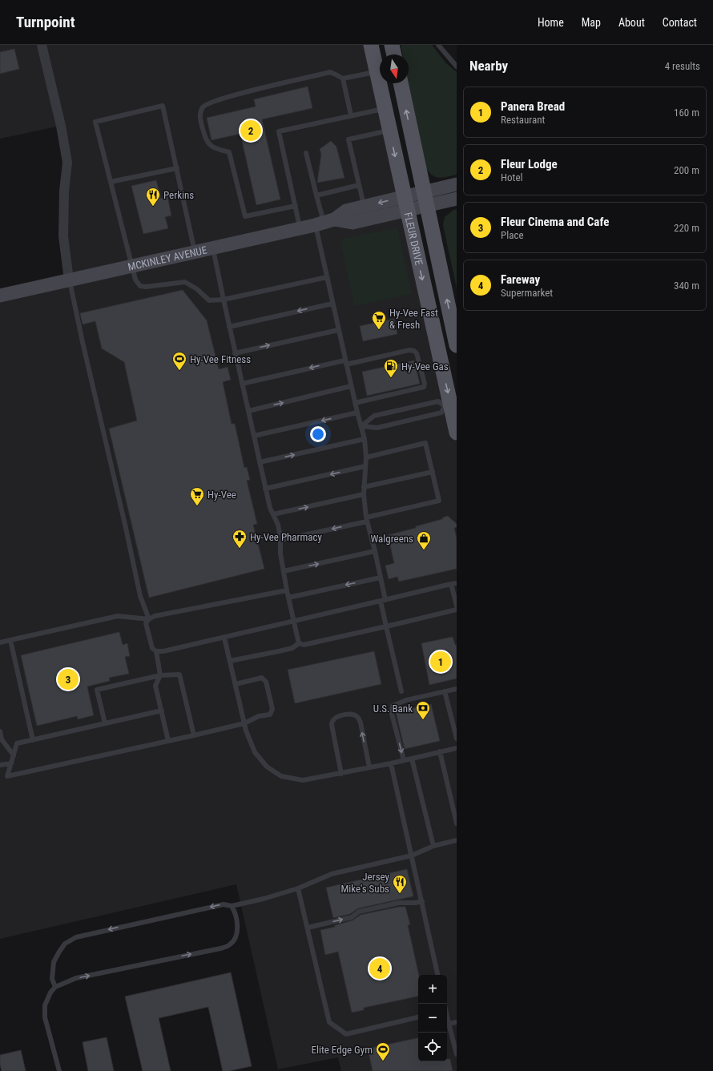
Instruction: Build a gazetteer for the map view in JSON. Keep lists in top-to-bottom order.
{
  "streets": {
    "main road": ["FLEUR DRIVE", "MCKINLEY AVENUE"]
  },
  "crossings": [
    ["FLEUR DRIVE", "MCKINLEY AVENUE"]
  ],
  "places": {
    "restaurant": ["Perkins", "Jersey Mike's Subs"],
    "supermarket": ["Hy-Vee Fast & Fresh", "Hy-Vee"],
    "sports": ["Hy-Vee Fitness", "Elite Edge Gym"],
    "fuel station": ["Hy-Vee Gas"],
    "pharmacy": ["Hy-Vee Pharmacy"],
    "shop": ["Walgreens"],
    "bank": ["U.S. Bank"]
  },
  "north": "bottom",
  "page": {
    "header": "Turnpoint",
    "nav": [
      "Home",
      "Map",
      "About",
      "Contact"
    ],
    "heading": ["Nearby", "4 results"],
    "list": [
      {
        "mark": "1",
        "name": "Panera Bread",
        "note": "Restaurant",
        "value": "160 m"
      },
      {
        "mark": "2",
        "name": "Fleur Lodge",
        "note": "Hotel",
        "value": "200 m"
      },
      {
        "mark": "3",
        "name": "Fleur Cinema and Cafe",
        "note": "Place",
        "value": "220 m"
      },
      {
        "mark": "4",
        "name": "Fareway",
        "note": "Supermarket",
        "value": "340 m"
      }
    ],
    "pins": [
      "2",
      "1",
      "3",
      "4"
    ],
    "map_buttons": ["+", "−"]
  }
}
